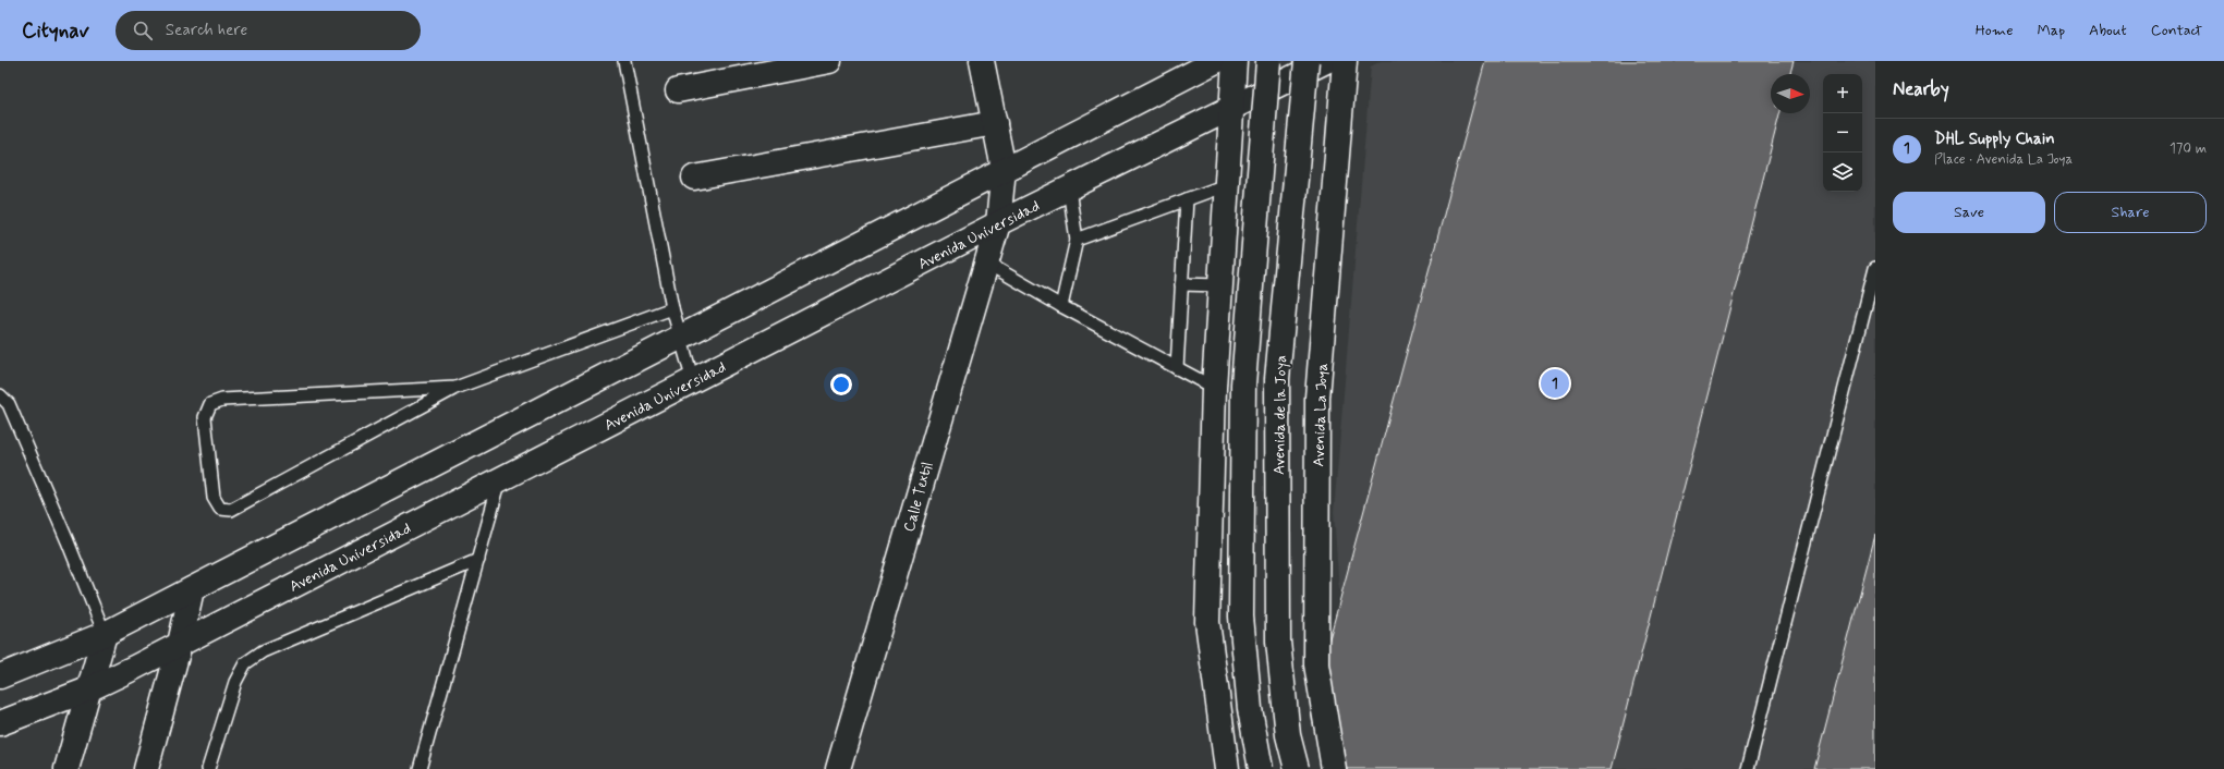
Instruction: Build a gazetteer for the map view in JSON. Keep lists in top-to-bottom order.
{
  "streets": {
    "main road": [
      "Avenida Universidad",
      "Avenida de la Joya",
      "Avenida La Joya",
      "Calle Textil"
    ]
  },
  "crossings": [
    ["Avenida Universidad", "Calle Textil"]
  ],
  "north": "right",
  "page": {
    "header": "Citynav",
    "search": "Search here",
    "nav": [
      "Home",
      "Map",
      "About",
      "Contact"
    ],
    "heading": "Nearby",
    "map_buttons": ["+", "−"],
    "list": [
      {
        "mark": "1",
        "name": "DHL Supply Chain",
        "note": "Place · Avenida La Joya",
        "value": "170 m"
      }
    ],
    "buttons": ["Save", "Share"],
    "pins": "1"
  }
}
